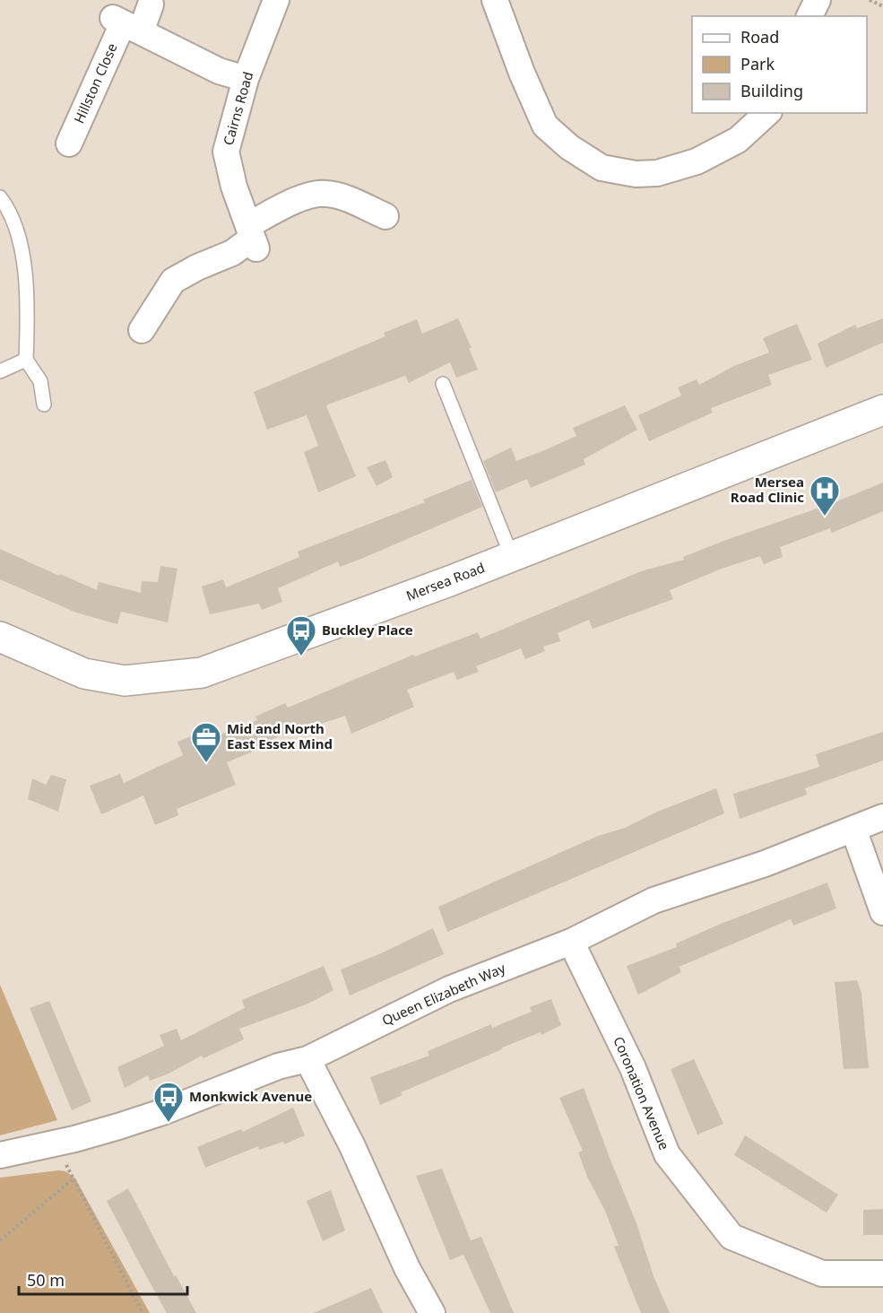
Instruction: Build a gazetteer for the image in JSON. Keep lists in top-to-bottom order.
{
  "streets": {
    "main road": ["Mersea Road"],
    "street": [
      "Hillston Close",
      "Cairns Road",
      "Queen Elizabeth Way",
      "Coronation Avenue"
    ]
  },
  "crossings": [
    ["Queen Elizabeth Way", "Coronation Avenue"]
  ],
  "places": {
    "hospital": ["Mersea Road Clinic"],
    "bus stop": ["Buckley Place", "Monkwick Avenue"],
    "office": ["Mid and North East Essex Mind"]
  },
  "legend": ["Road", "Park", "Building"],
  "scale_bar": "50 m"
}
